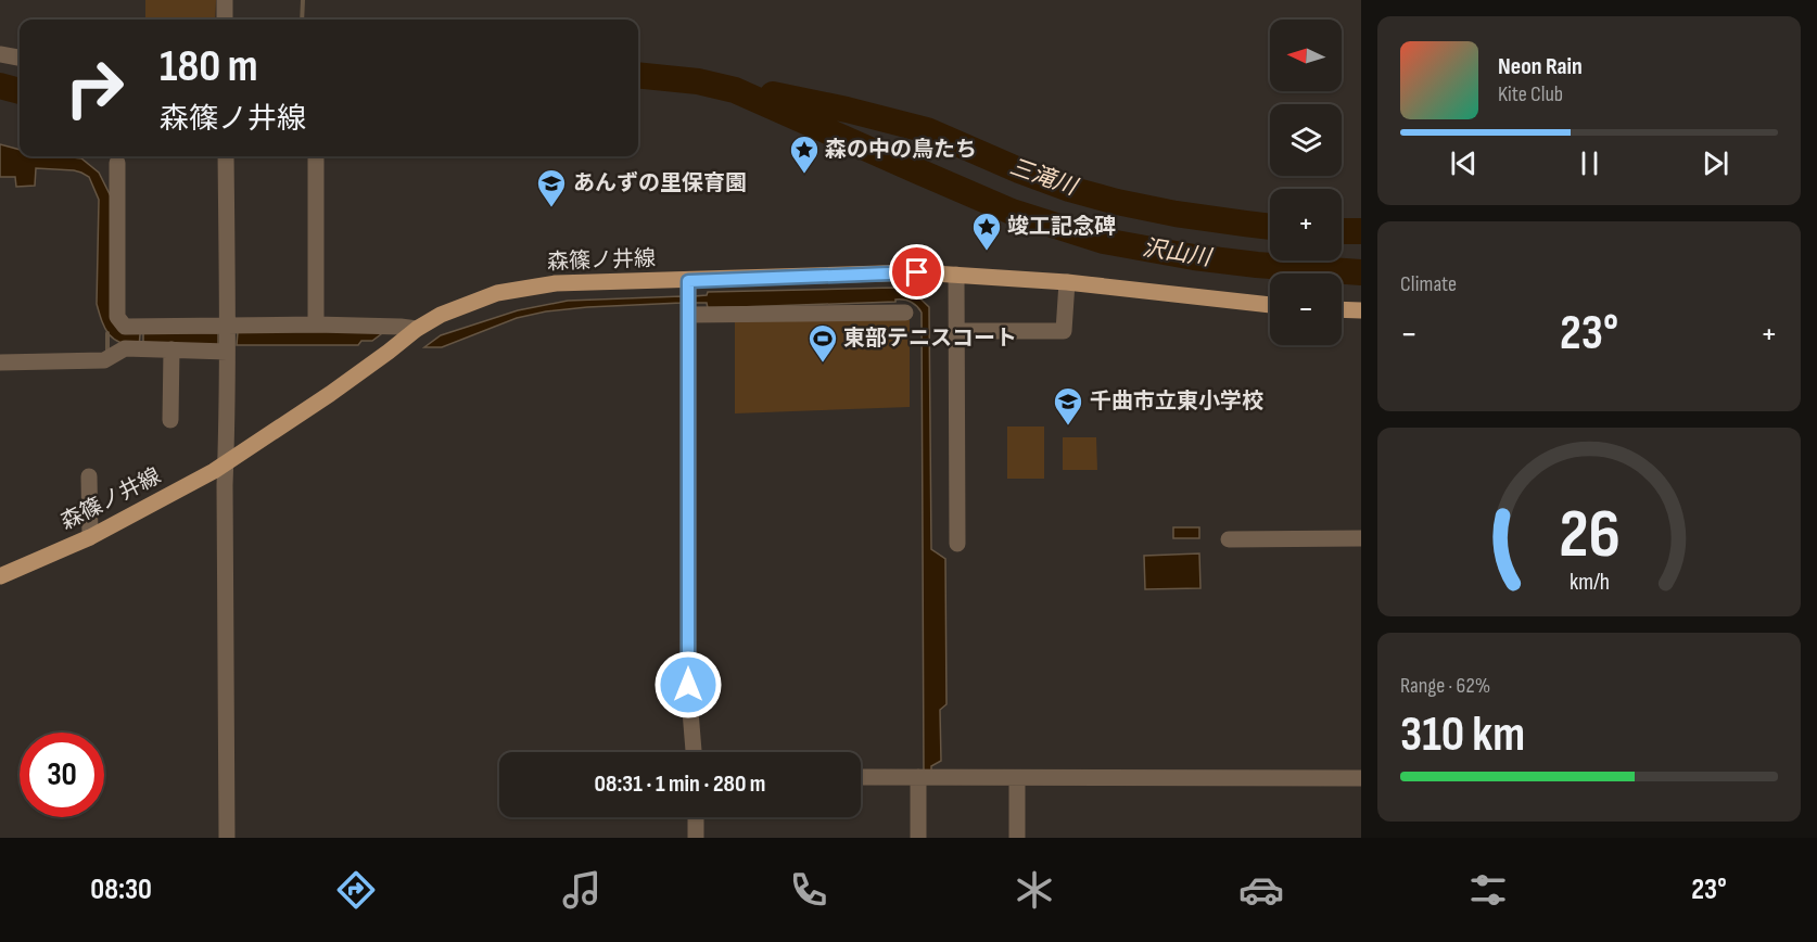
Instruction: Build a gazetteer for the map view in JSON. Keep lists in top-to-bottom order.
{
  "streets": {
    "main road": ["森篠ノ井線"]
  },
  "water": ["三滝川", "沢山川"],
  "places": {
    "place": ["森の中の鳥たち", "竣工記念碑"],
    "school or university": ["あんずの里保育園", "千曲市立東小学校"],
    "sports": ["東部テニスコート"]
  },
  "north": "left",
  "page": {
    "map_buttons": ["+", "−"],
    "turn": ["180 m", "森篠ノ井線"],
    "song": ["Neon Rain", "Kite Club"],
    "tile": [
      "Climate",
      ["Range · 62%", "310 km"]
    ],
    "heat": ["−", "23°", "+"],
    "limit": "30",
    "trip": "08:31 · 1 min · 280 m",
    "tabs": ["08:30", "23°"],
    "gauge": ["26", "km/h"]
  }
}
